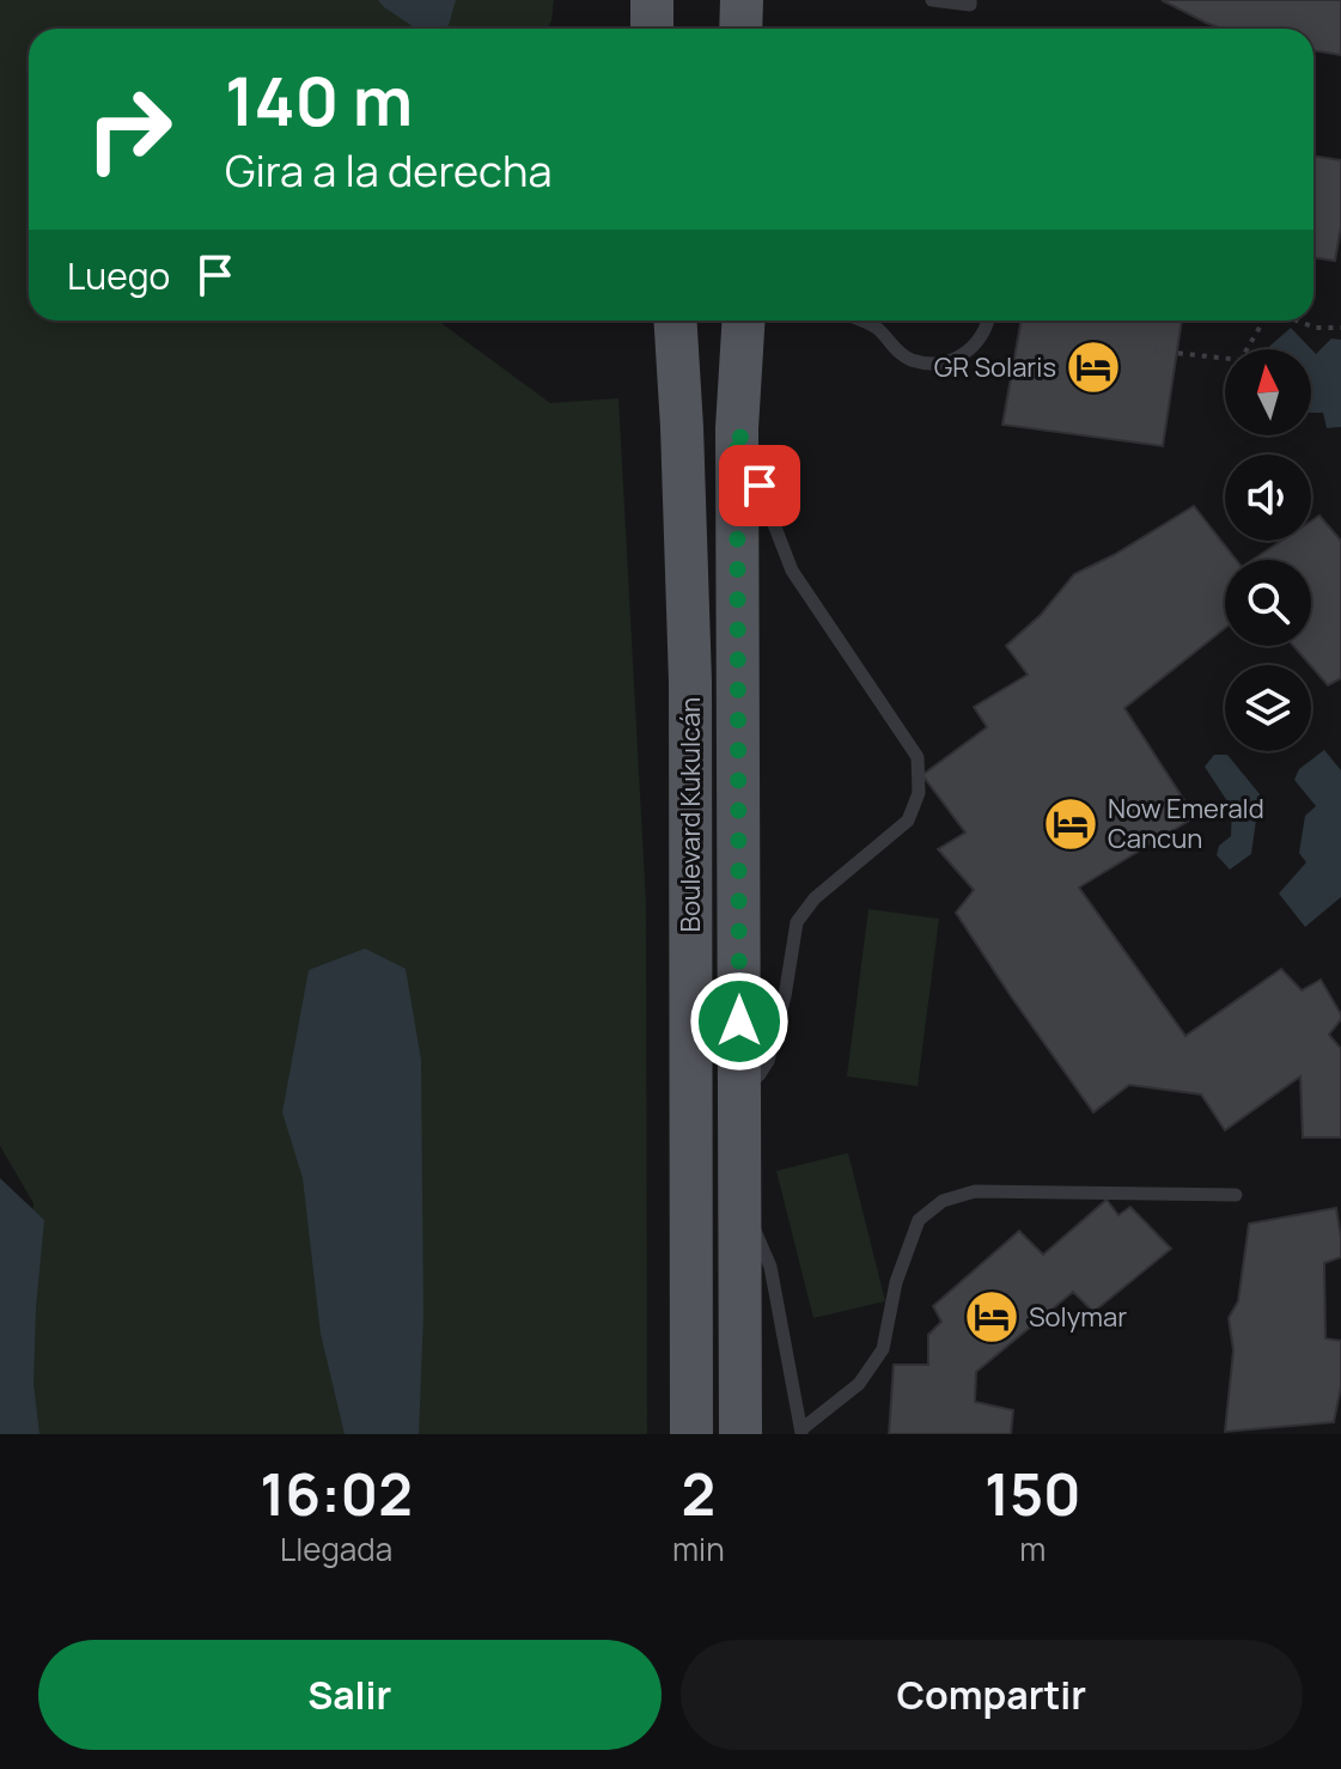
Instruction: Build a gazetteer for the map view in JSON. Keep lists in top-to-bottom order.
{
  "streets": {
    "main road": ["Boulevard Kukulcán"]
  },
  "places": {
    "hotel": ["GR Solaris", "Now Emerald Cancun", "Solymar"]
  },
  "north": "top",
  "page": {
    "turn": ["140 m", "Gira a la derecha"],
    "then": "Luego",
    "eta": [
      "16:02",
      "Llegada",
      "2",
      "min",
      "150",
      "m"
    ],
    "buttons": ["Salir", "Compartir"]
  }
}
